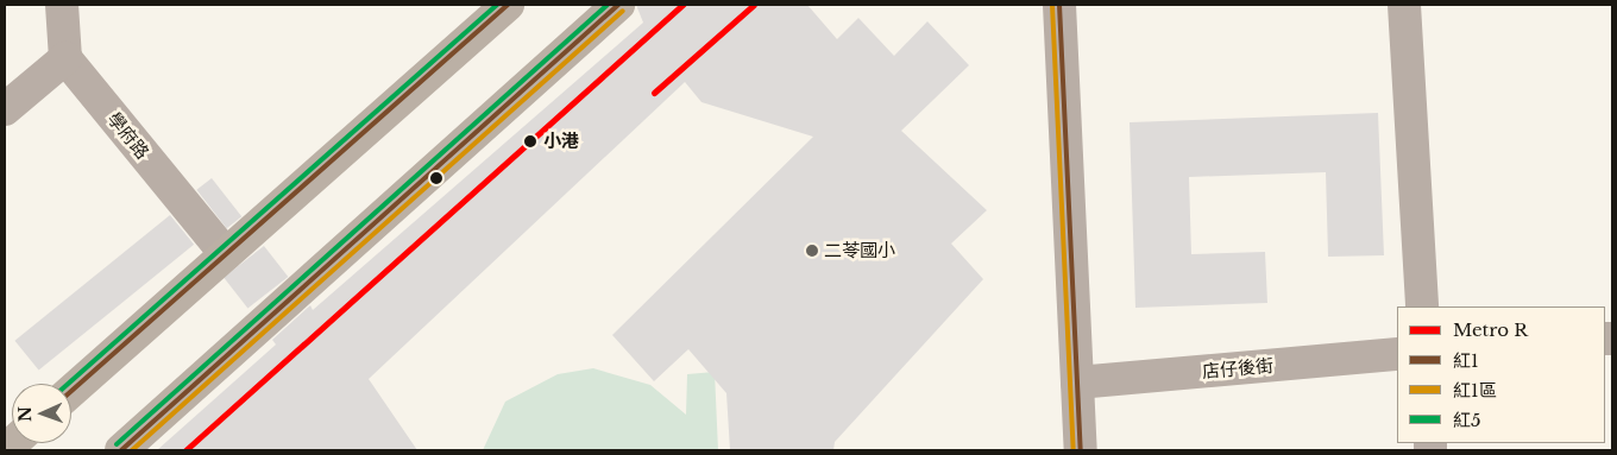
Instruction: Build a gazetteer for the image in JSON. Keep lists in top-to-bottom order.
{
  "streets": {
    "street": ["學府路", "店仔後街"]
  },
  "places": ["小港", "二苓國小"],
  "lines": [
    "metro line R",
    "transit line 紅1",
    "transit line 紅1區",
    "transit line 紅5"
  ],
  "legend": [
    "Metro R",
    "紅1",
    "紅1區",
    "紅5"
  ],
  "north": "left"
}
